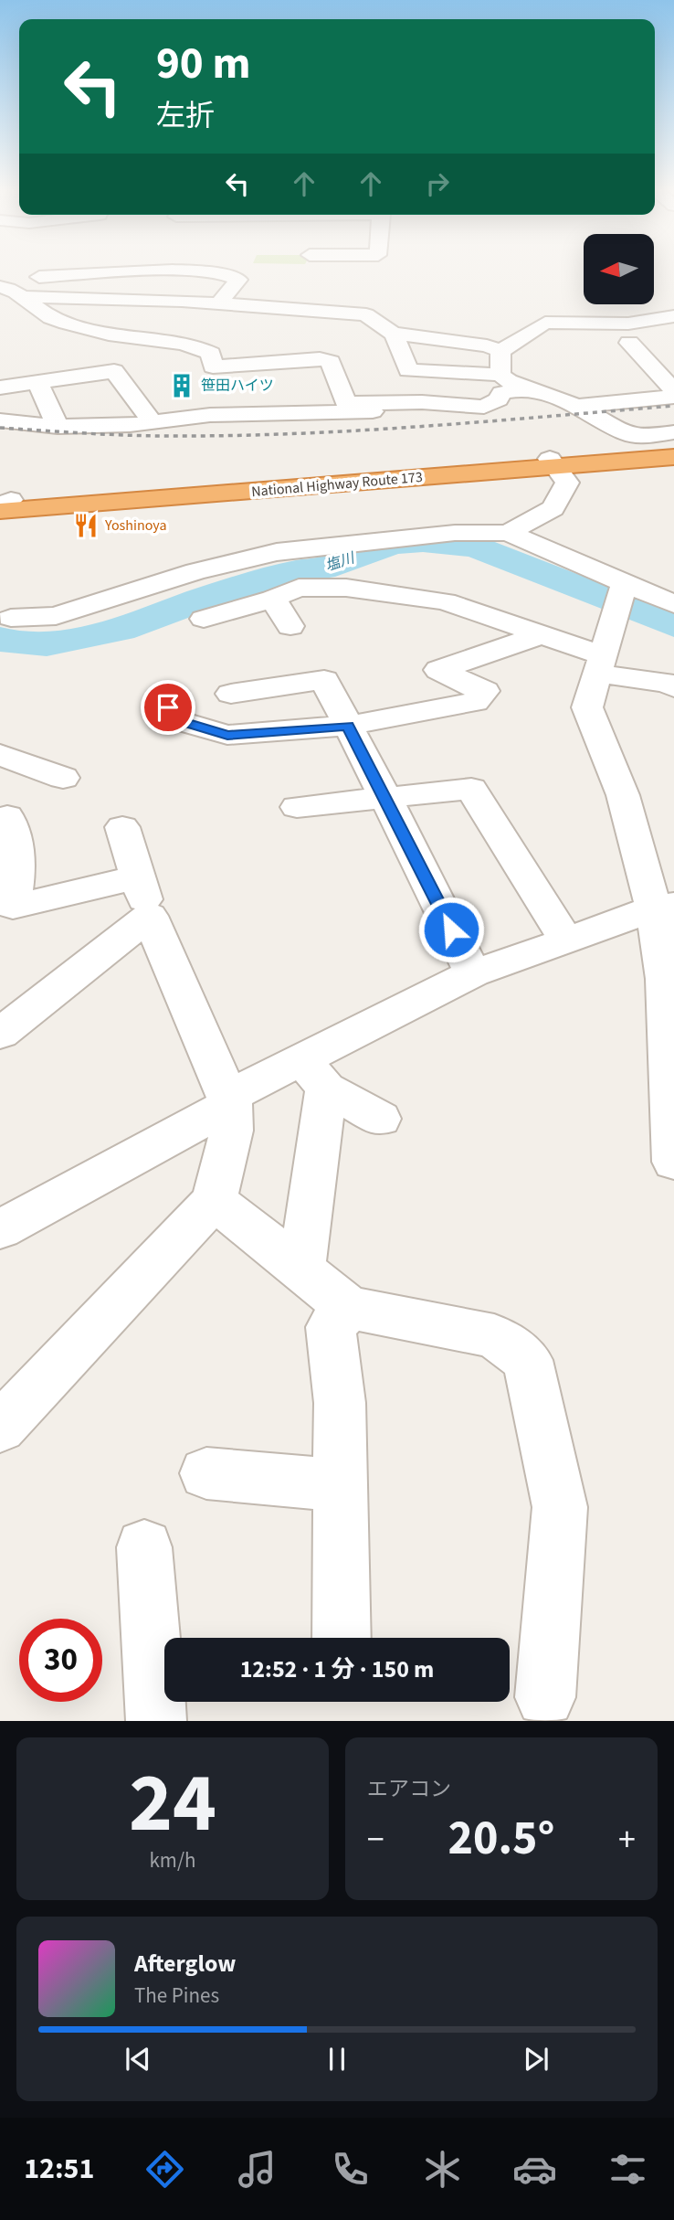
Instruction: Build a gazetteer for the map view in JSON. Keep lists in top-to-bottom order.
{
  "streets": {
    "highway": ["National Highway Route 173"]
  },
  "water": ["塩川"],
  "places": {
    "building": ["笹田ハイツ"],
    "restaurant": ["Yoshinoya"]
  },
  "north": "left",
  "page": {
    "turn": ["90 m", "左折"],
    "limit": "30",
    "trip": "12:52 · 1 分 · 150 m",
    "tile": [
      ["24", "km/h"],
      "エアコン"
    ],
    "heat": ["−", "20.5°", "+"],
    "song": ["Afterglow", "The Pines"],
    "tabs": "12:51"
  }
}
